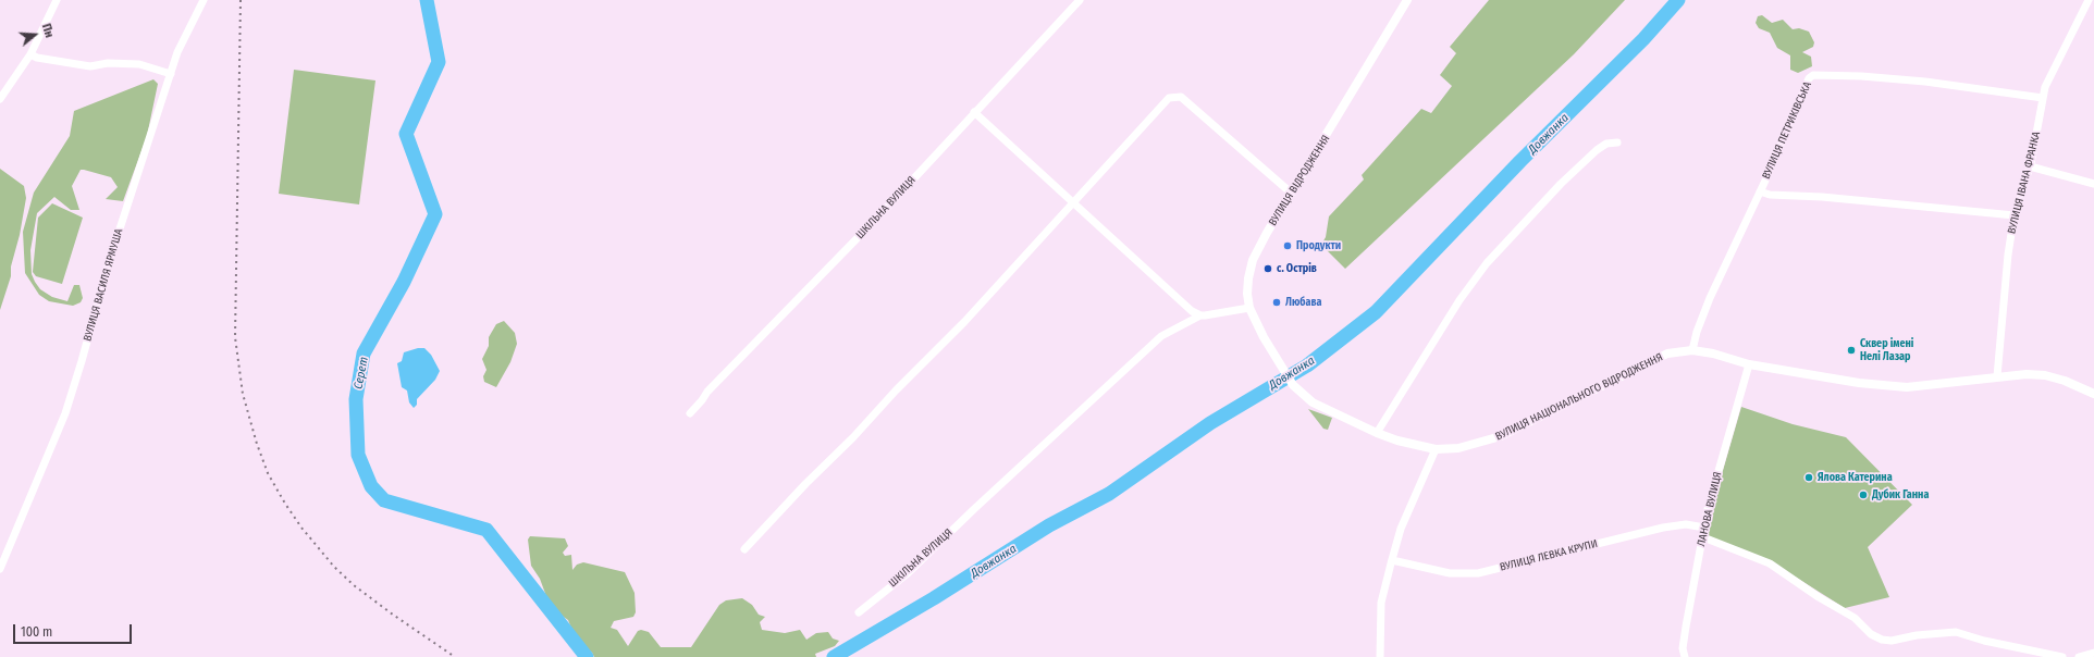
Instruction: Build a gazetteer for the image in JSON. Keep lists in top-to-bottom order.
{
  "streets": {
    "street": [
      "ВУЛИЦЯ ПЕТРИКІВСЬКА",
      "ВУЛИЦЯ ВІДРОДЖЕННЯ",
      "ВУЛИЦЯ ІВАНА ФРАНКА",
      "ШКІЛЬНА ВУЛИЦЯ",
      "ВУЛИЦЯ ВАСИЛЯ ЯРМУША",
      "ВУЛИЦЯ НАЦІОНАЛЬНОГО ВІДРОДЖЕННЯ",
      "ЛАНОВА ВУЛИЦЯ",
      "ВУЛИЦЯ ЛЕВКА КРУПИ"
    ]
  },
  "crossings": [
    ["ВУЛИЦЯ ПЕТРИКІВСЬКА", "ВУЛИЦЯ ІВАНА ФРАНКА"],
    ["ВУЛИЦЯ ПЕТРИКІВСЬКА", "ВУЛИЦЯ НАЦІОНАЛЬНОГО ВІДРОДЖЕННЯ"],
    ["ВУЛИЦЯ ВІДРОДЖЕННЯ", "ШКІЛЬНА ВУЛИЦЯ"],
    ["ВУЛИЦЯ ВІДРОДЖЕННЯ", "ВУЛИЦЯ НАЦІОНАЛЬНОГО ВІДРОДЖЕННЯ"],
    ["ВУЛИЦЯ ІВАНА ФРАНКА", "ВУЛИЦЯ НАЦІОНАЛЬНОГО ВІДРОДЖЕННЯ"],
    ["ВУЛИЦЯ НАЦІОНАЛЬНОГО ВІДРОДЖЕННЯ", "ЛАНОВА ВУЛИЦЯ"],
    ["ЛАНОВА ВУЛИЦЯ", "ВУЛИЦЯ ЛЕВКА КРУПИ"]
  ],
  "water": ["Довжанка", "Серет"],
  "places": [
    "Продукти",
    "с. Острів",
    "Любава",
    "Сквер імені Нелі Лазар",
    "Ялова Катерина",
    "Дубик Ганна"
  ],
  "scale_bar": "100 m",
  "north": "right"
}
